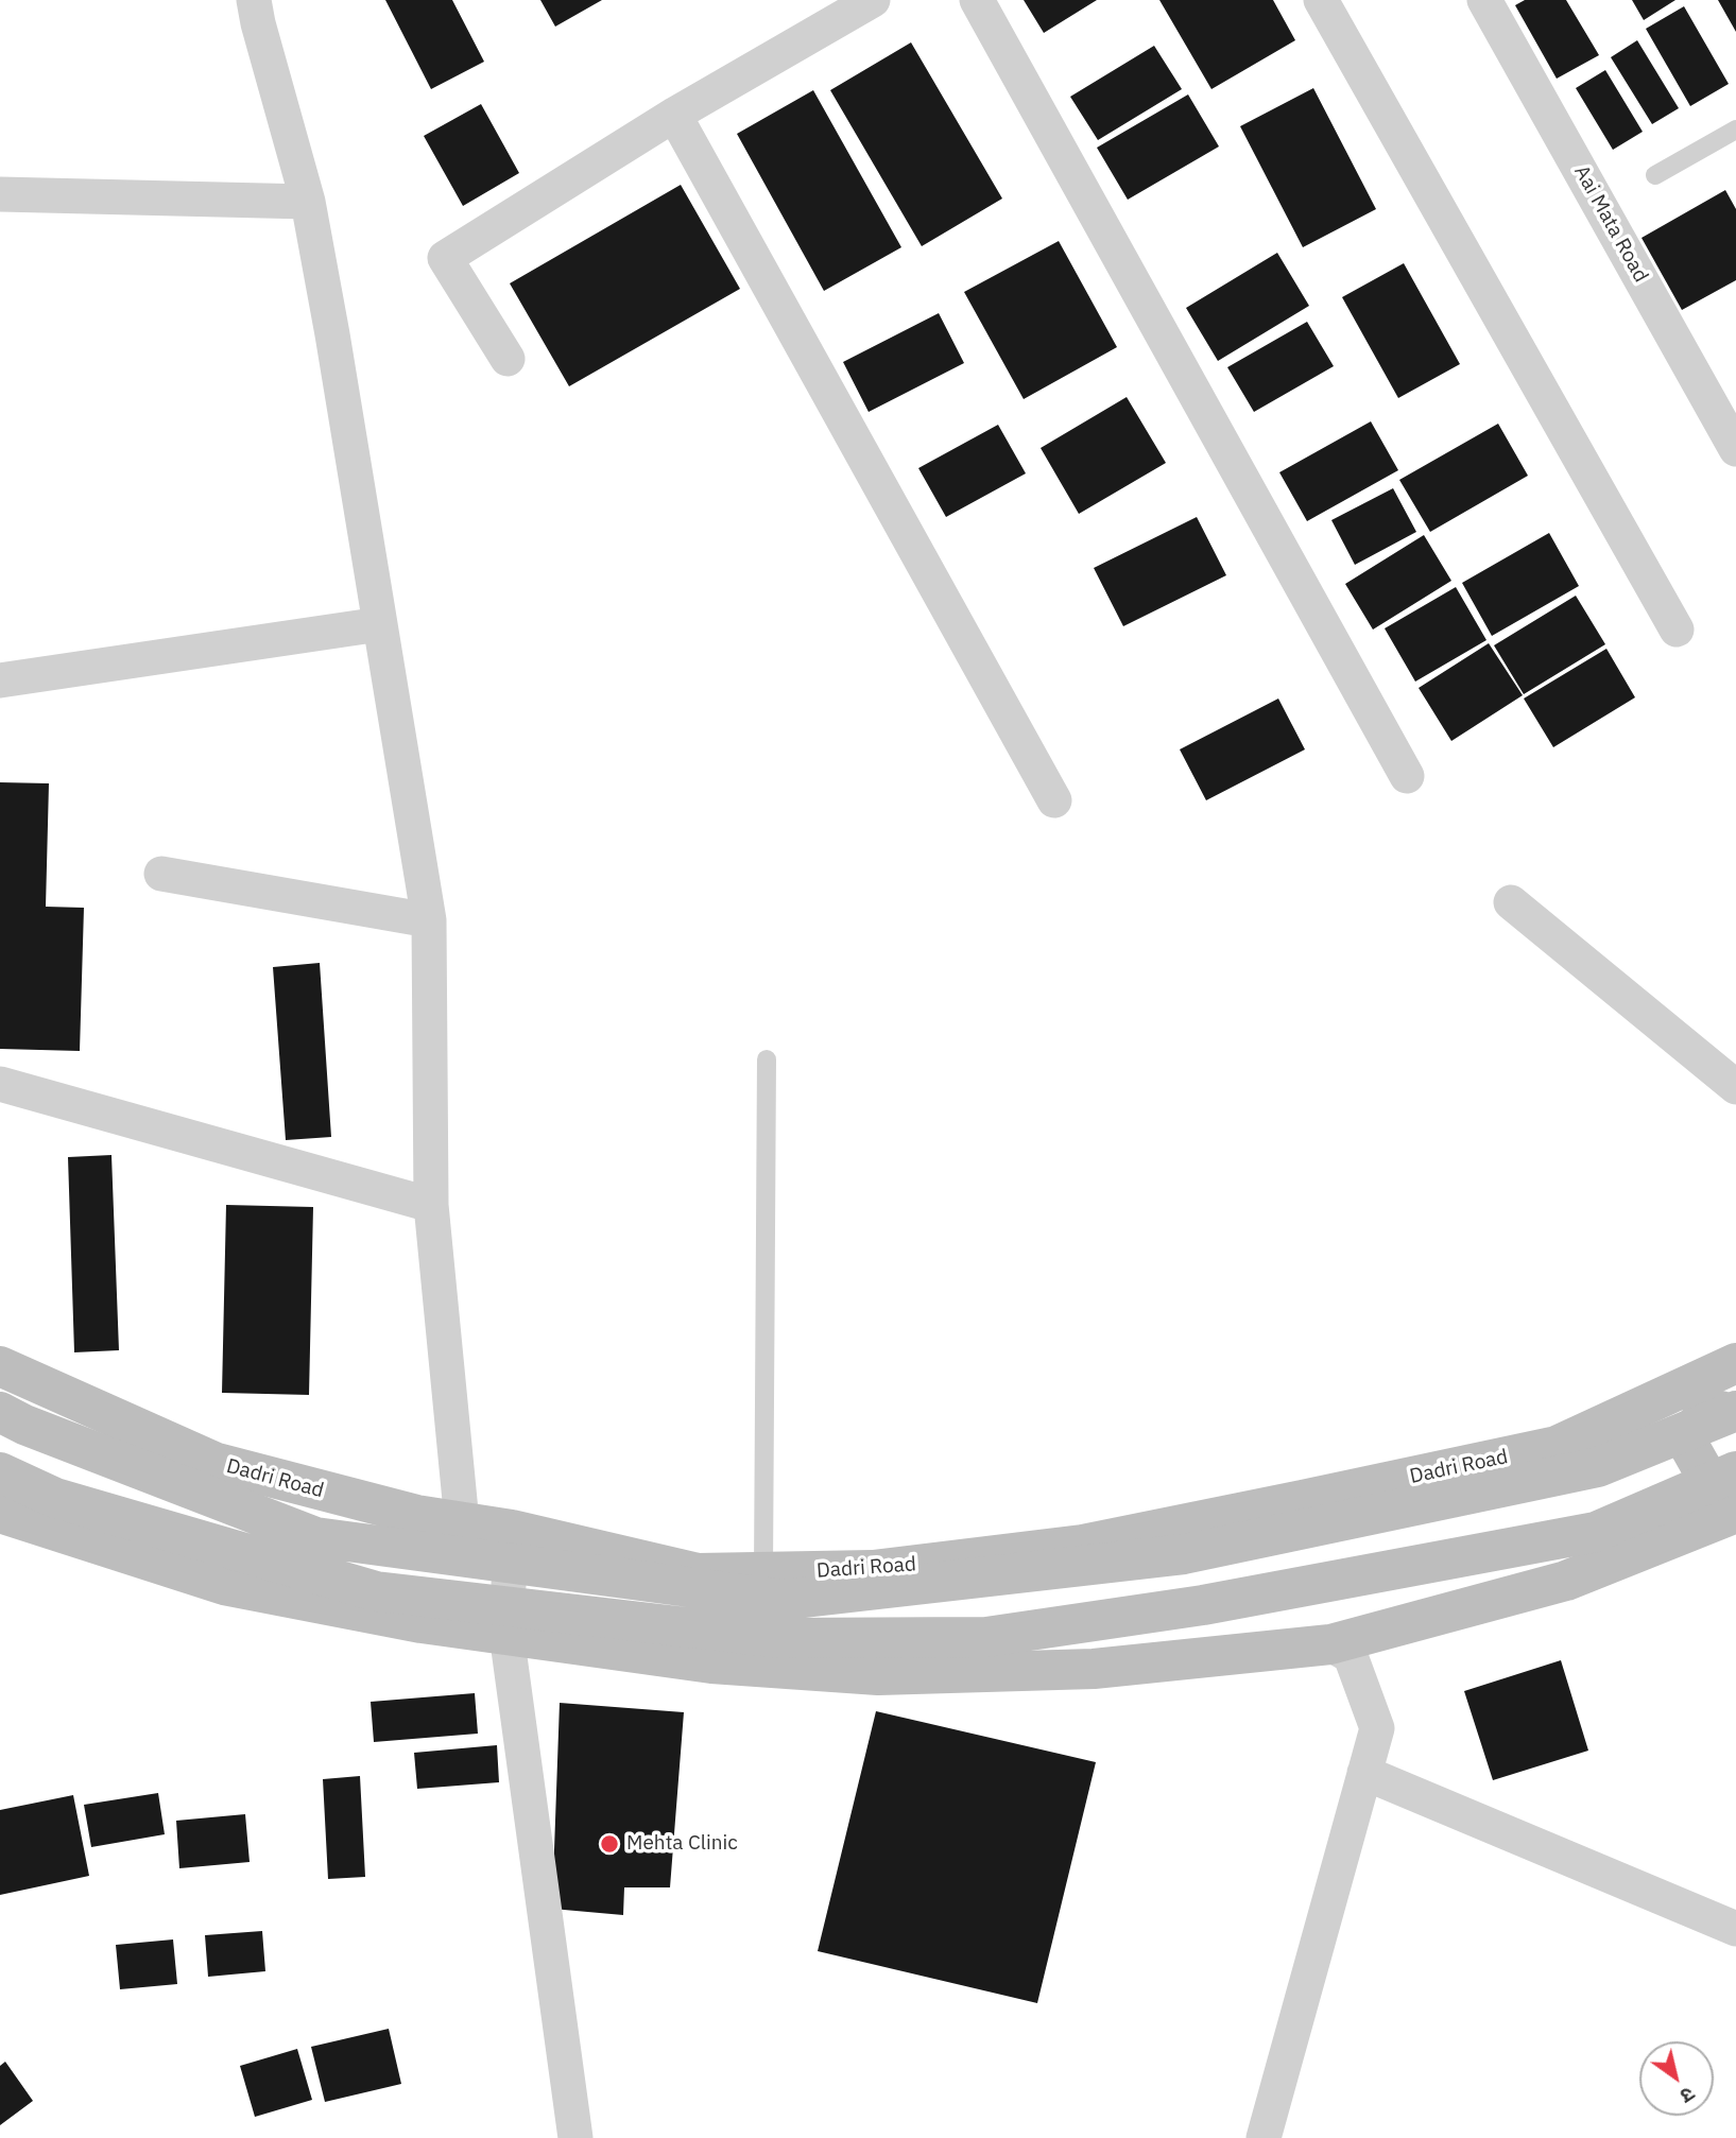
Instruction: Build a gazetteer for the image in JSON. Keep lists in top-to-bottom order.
{
  "streets": {
    "main road": ["Dadri Road"],
    "street": ["Aai Mata Road"]
  },
  "places": ["Mehta Clinic"],
  "north": "bottom right"
}
